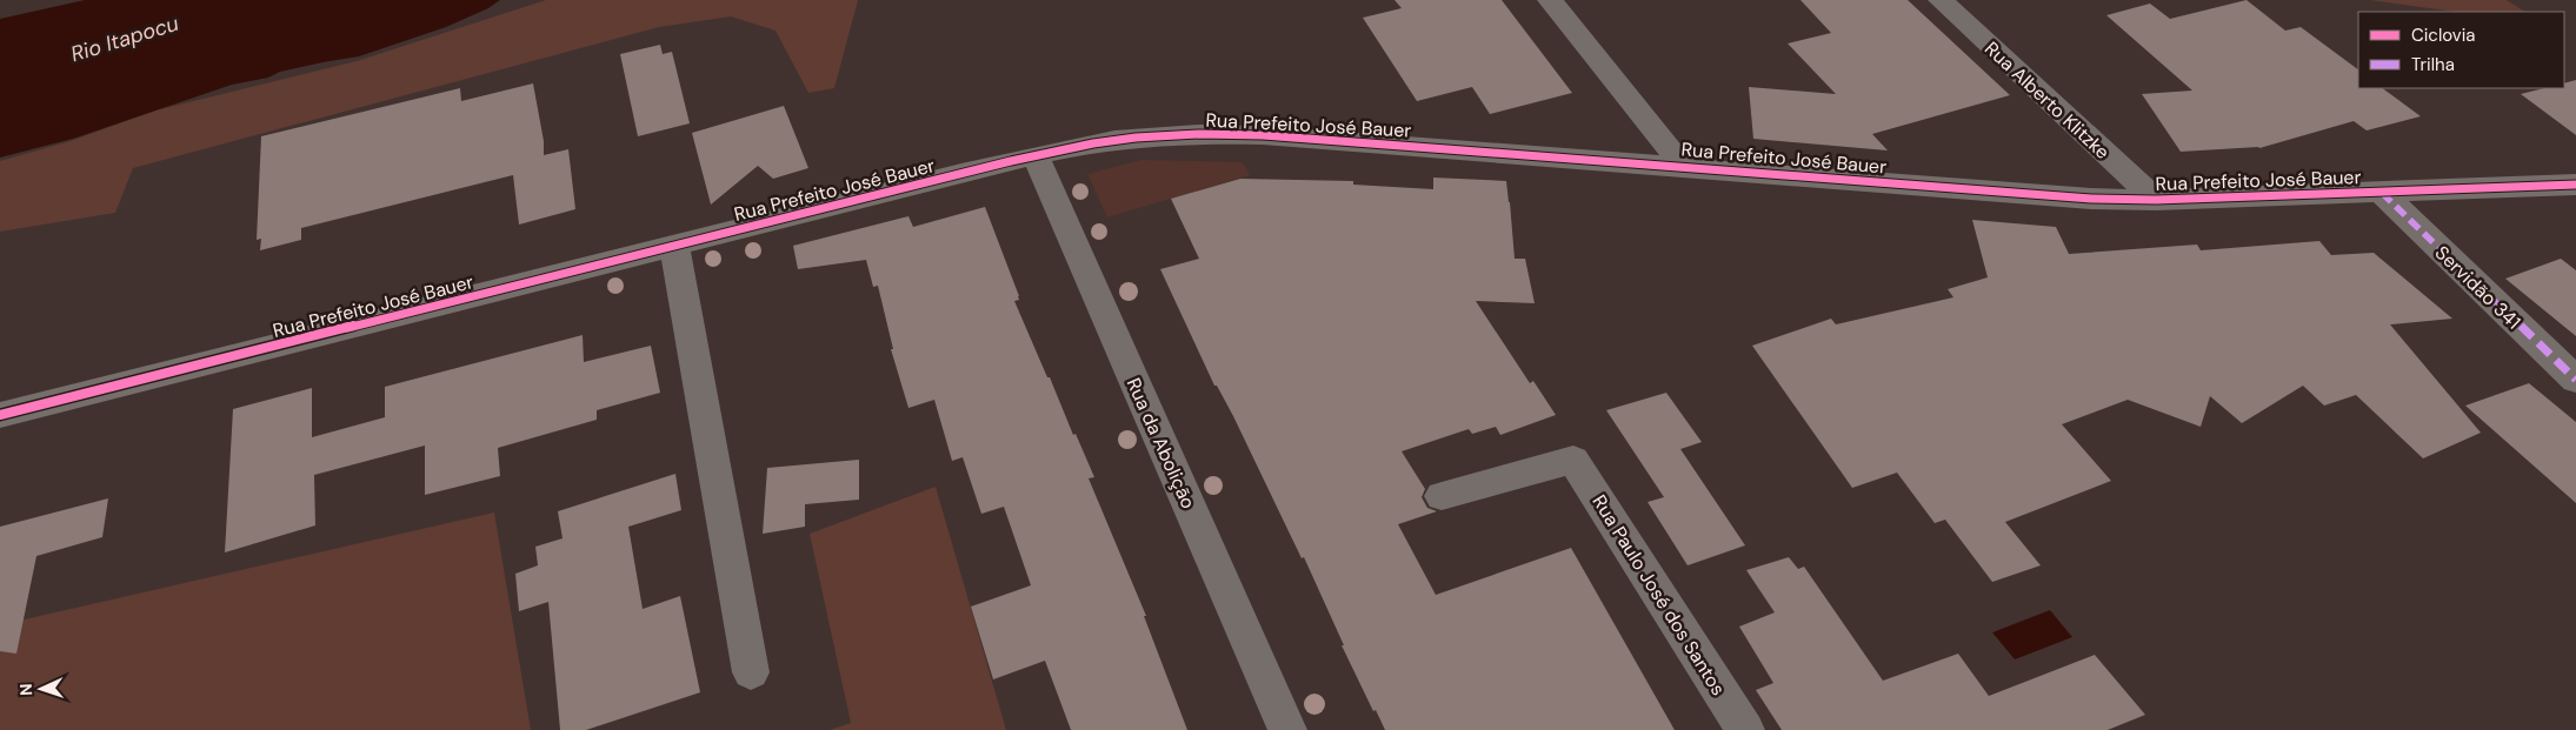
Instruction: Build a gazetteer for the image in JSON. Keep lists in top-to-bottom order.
{
  "streets": {
    "street": [
      "Rua Alberto Klitzke",
      "Rua Prefeito José Bauer",
      "Servidão 341",
      "Rua da Abolição",
      "Rua Paulo José dos Santos"
    ]
  },
  "crossings": [
    ["Rua Alberto Klitzke", "Rua Prefeito José Bauer"],
    ["Rua Prefeito José Bauer", "Servidão 341"],
    ["Rua Prefeito José Bauer", "Rua da Abolição"]
  ],
  "water": ["Rio Itapocu"],
  "legend": ["Ciclovia", "Trilha"],
  "north": "left"
}
